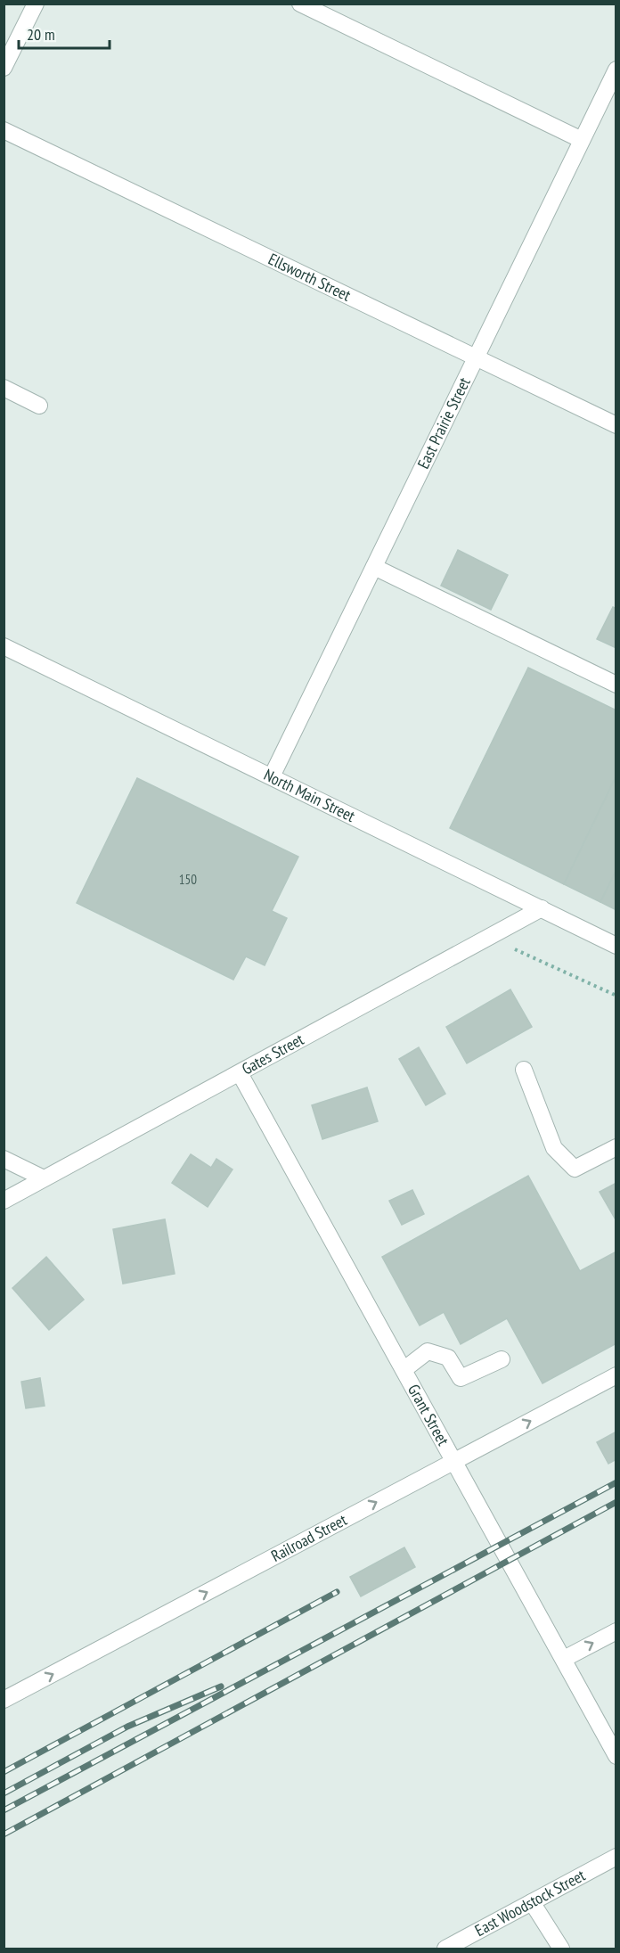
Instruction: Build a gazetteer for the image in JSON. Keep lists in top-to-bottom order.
{
  "streets": {
    "street": [
      "Ellsworth Street",
      "East Prairie Street",
      "North Main Street",
      "Gates Street",
      "Grant Street",
      "Railroad Street",
      "East Woodstock Street"
    ]
  },
  "crossings": [
    ["Ellsworth Street", "East Prairie Street"],
    ["East Prairie Street", "North Main Street"],
    ["North Main Street", "Gates Street"],
    ["Gates Street", "Grant Street"],
    ["Grant Street", "Railroad Street"]
  ],
  "one_way": ["Railroad Street"],
  "house_numbers": ["150"],
  "scale_bar": "20 m"
}
